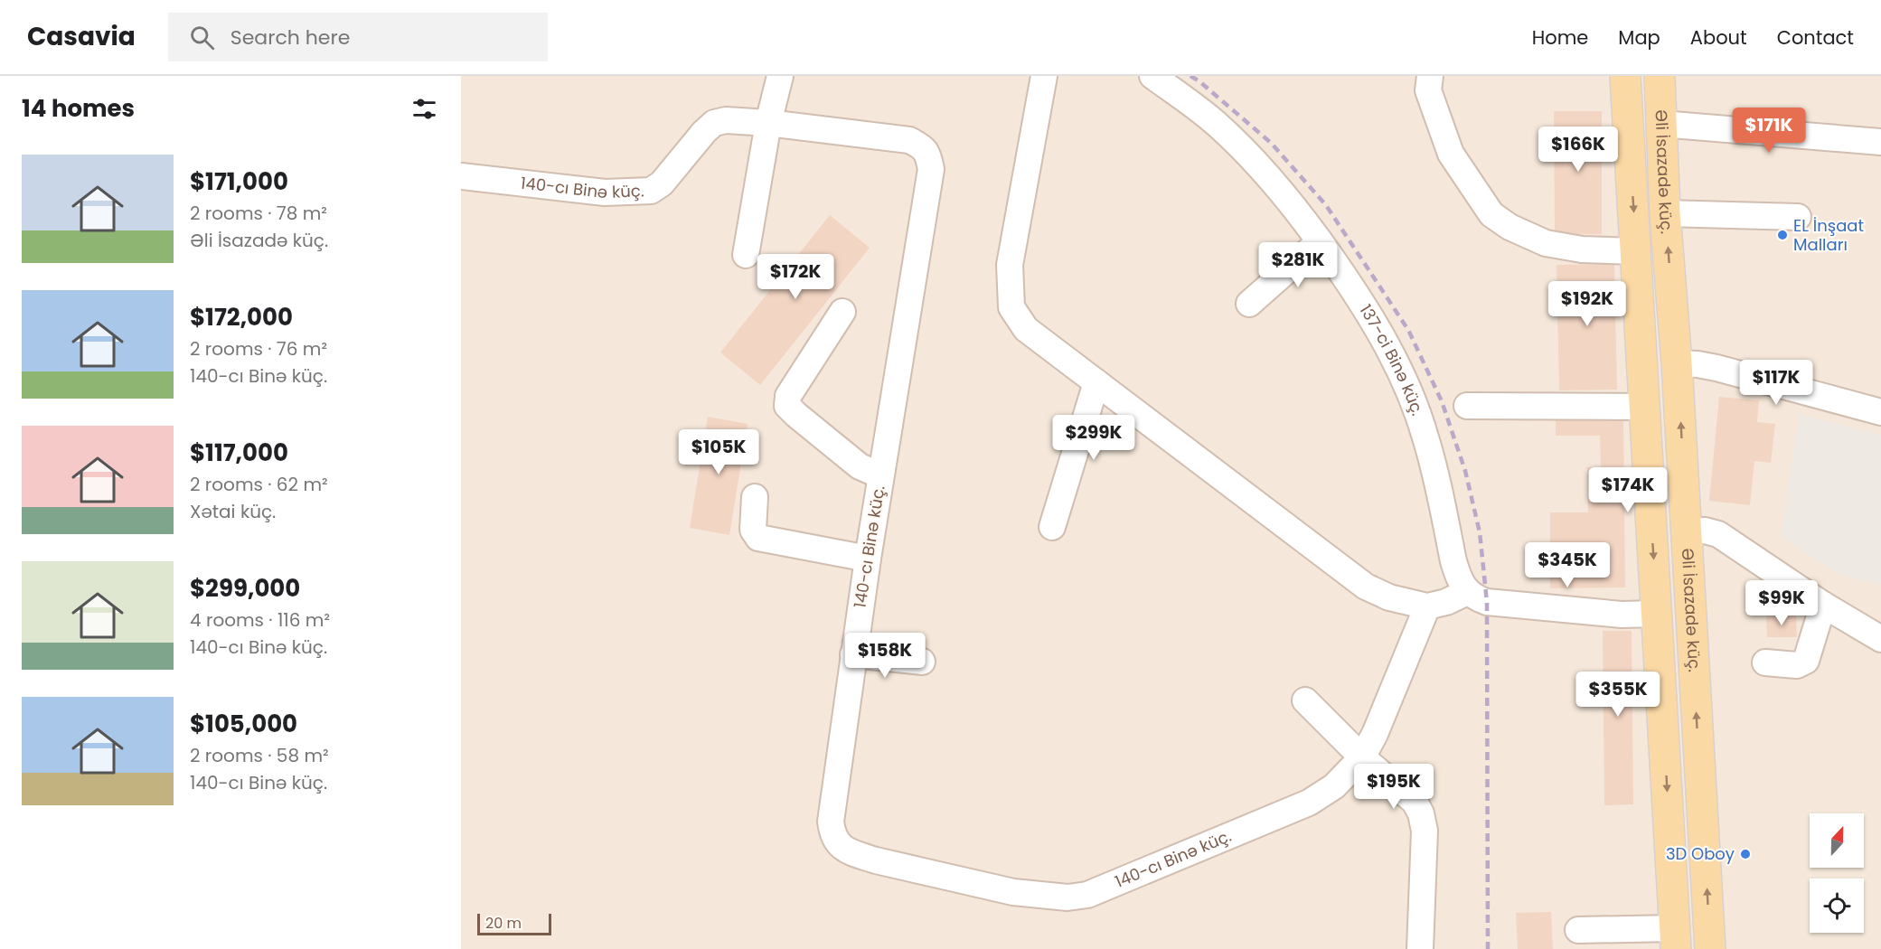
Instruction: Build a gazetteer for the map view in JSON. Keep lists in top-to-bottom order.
{
  "streets": {
    "main road": ["Əli İsazadə küç."],
    "street": ["140-cı Binə küç.", "137-ci Binə küç."]
  },
  "places": ["EL İnşaat Malları", "3D Oboy"],
  "scale_bar": "20 m",
  "north": "top",
  "page": {
    "header": "Casavia",
    "search": "Search here",
    "nav": [
      "Home",
      "Map",
      "About",
      "Contact"
    ],
    "heading": "14 homes",
    "price": [
      "$171K",
      "$166K",
      "$281K",
      "$172K",
      "$192K",
      "$117K",
      "$299K",
      "$105K",
      "$174K",
      "$345K",
      "$99K",
      "$158K",
      "$355K",
      "$195K"
    ],
    "list": [
      {
        "name": "$171,000",
        "note": "2 rooms · 78 m² · Əli İsazadə küç."
      },
      {
        "name": "$172,000",
        "note": "2 rooms · 76 m² · 140-cı Binə küç."
      },
      {
        "name": "$117,000",
        "note": "2 rooms · 62 m² · Xətai küç."
      },
      {
        "name": "$299,000",
        "note": "4 rooms · 116 m² · 140-cı Binə küç."
      },
      {
        "name": "$105,000",
        "note": "2 rooms · 58 m² · 140-cı Binə küç."
      }
    ],
    "scale": "20 m"
  }
}
